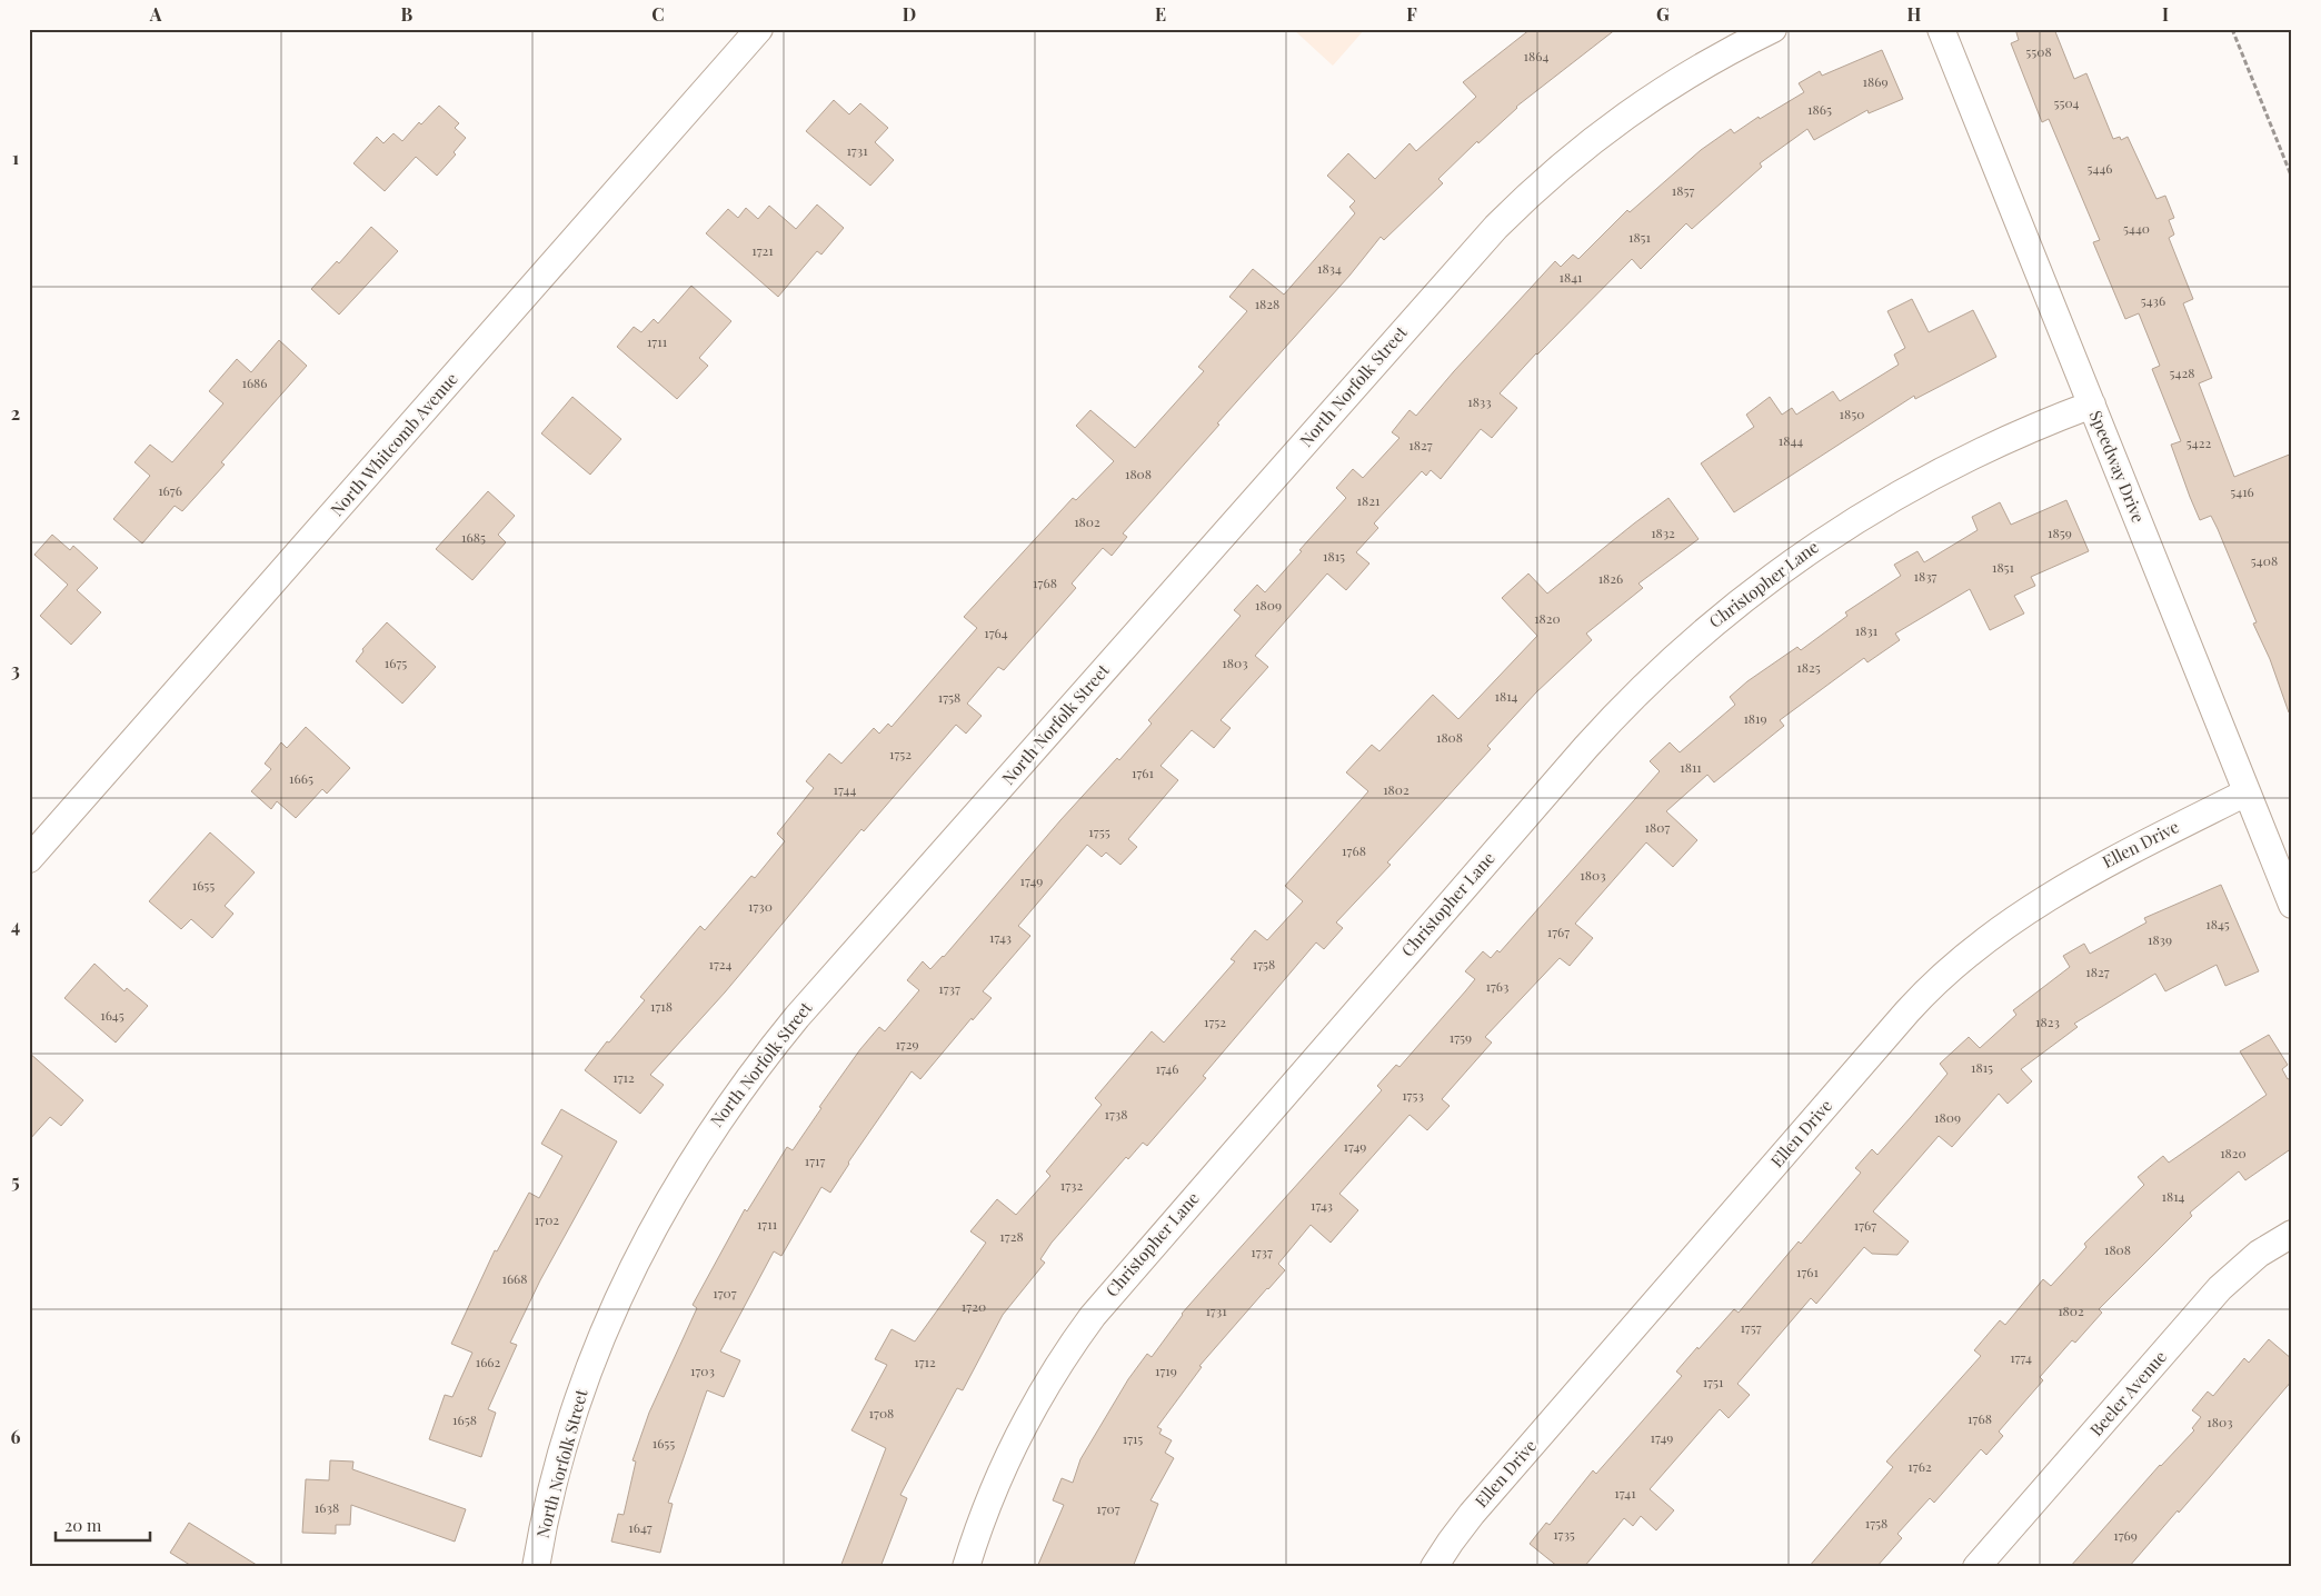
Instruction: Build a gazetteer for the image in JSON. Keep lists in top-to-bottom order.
{
  "streets": {
    "street": [
      "North Norfolk Street",
      "North Whitcomb Avenue",
      "Speedway Drive",
      "Christopher Lane",
      "Ellen Drive",
      "Beeler Avenue"
    ]
  },
  "crossings": [
    ["Speedway Drive", "Christopher Lane"],
    ["Speedway Drive", "Ellen Drive"]
  ],
  "house_numbers": [
    "5508",
    "1864",
    "1869",
    "5504",
    "1865",
    "1731",
    "5446",
    "1857",
    "5440",
    "1851",
    "1721",
    "1834",
    "1841",
    "5436",
    "1828",
    "1711",
    "5428",
    "1686",
    "1833",
    "1850",
    "1844",
    "5422",
    "1827",
    "1808",
    "1676",
    "5416",
    "1821",
    "1802",
    "1832",
    "1859",
    "1685",
    "1815",
    "5408",
    "1851",
    "1837",
    "1826",
    "1768",
    "1809",
    "1820",
    "1831",
    "1764",
    "1675",
    "1803",
    "1825",
    "1814",
    "1758",
    "1819",
    "1808",
    "1752",
    "1811",
    "1761",
    "1665",
    "1744",
    "1802",
    "1807",
    "1755",
    "1768",
    "1803",
    "1749",
    "1655",
    "1730",
    "1845",
    "1767",
    "1743",
    "1839",
    "1724",
    "1758",
    "1827",
    "1763",
    "1737",
    "1718",
    "1645",
    "1752",
    "1823",
    "1759",
    "1729",
    "1815",
    "1746",
    "1712",
    "1753",
    "1738",
    "1809",
    "1749",
    "1820",
    "1717",
    "1732",
    "1814",
    "1743",
    "1702",
    "1711",
    "1767",
    "1728",
    "1808",
    "1737",
    "1761",
    "1668",
    "1707",
    "1720",
    "1731",
    "1802",
    "1757",
    "1774",
    "1662",
    "1712",
    "1703",
    "1719",
    "1751",
    "1708",
    "1768",
    "1658",
    "1803",
    "1749",
    "1715",
    "1655",
    "1762",
    "1741",
    "1638",
    "1707",
    "1758",
    "1647",
    "1735",
    "1769"
  ],
  "scale_bar": "20 m",
  "grid": {
    "columns": [
      "A",
      "B",
      "C",
      "D",
      "E",
      "F",
      "G",
      "H",
      "I"
    ],
    "rows": [
      "1",
      "2",
      "3",
      "4",
      "5",
      "6"
    ]
  }
}
